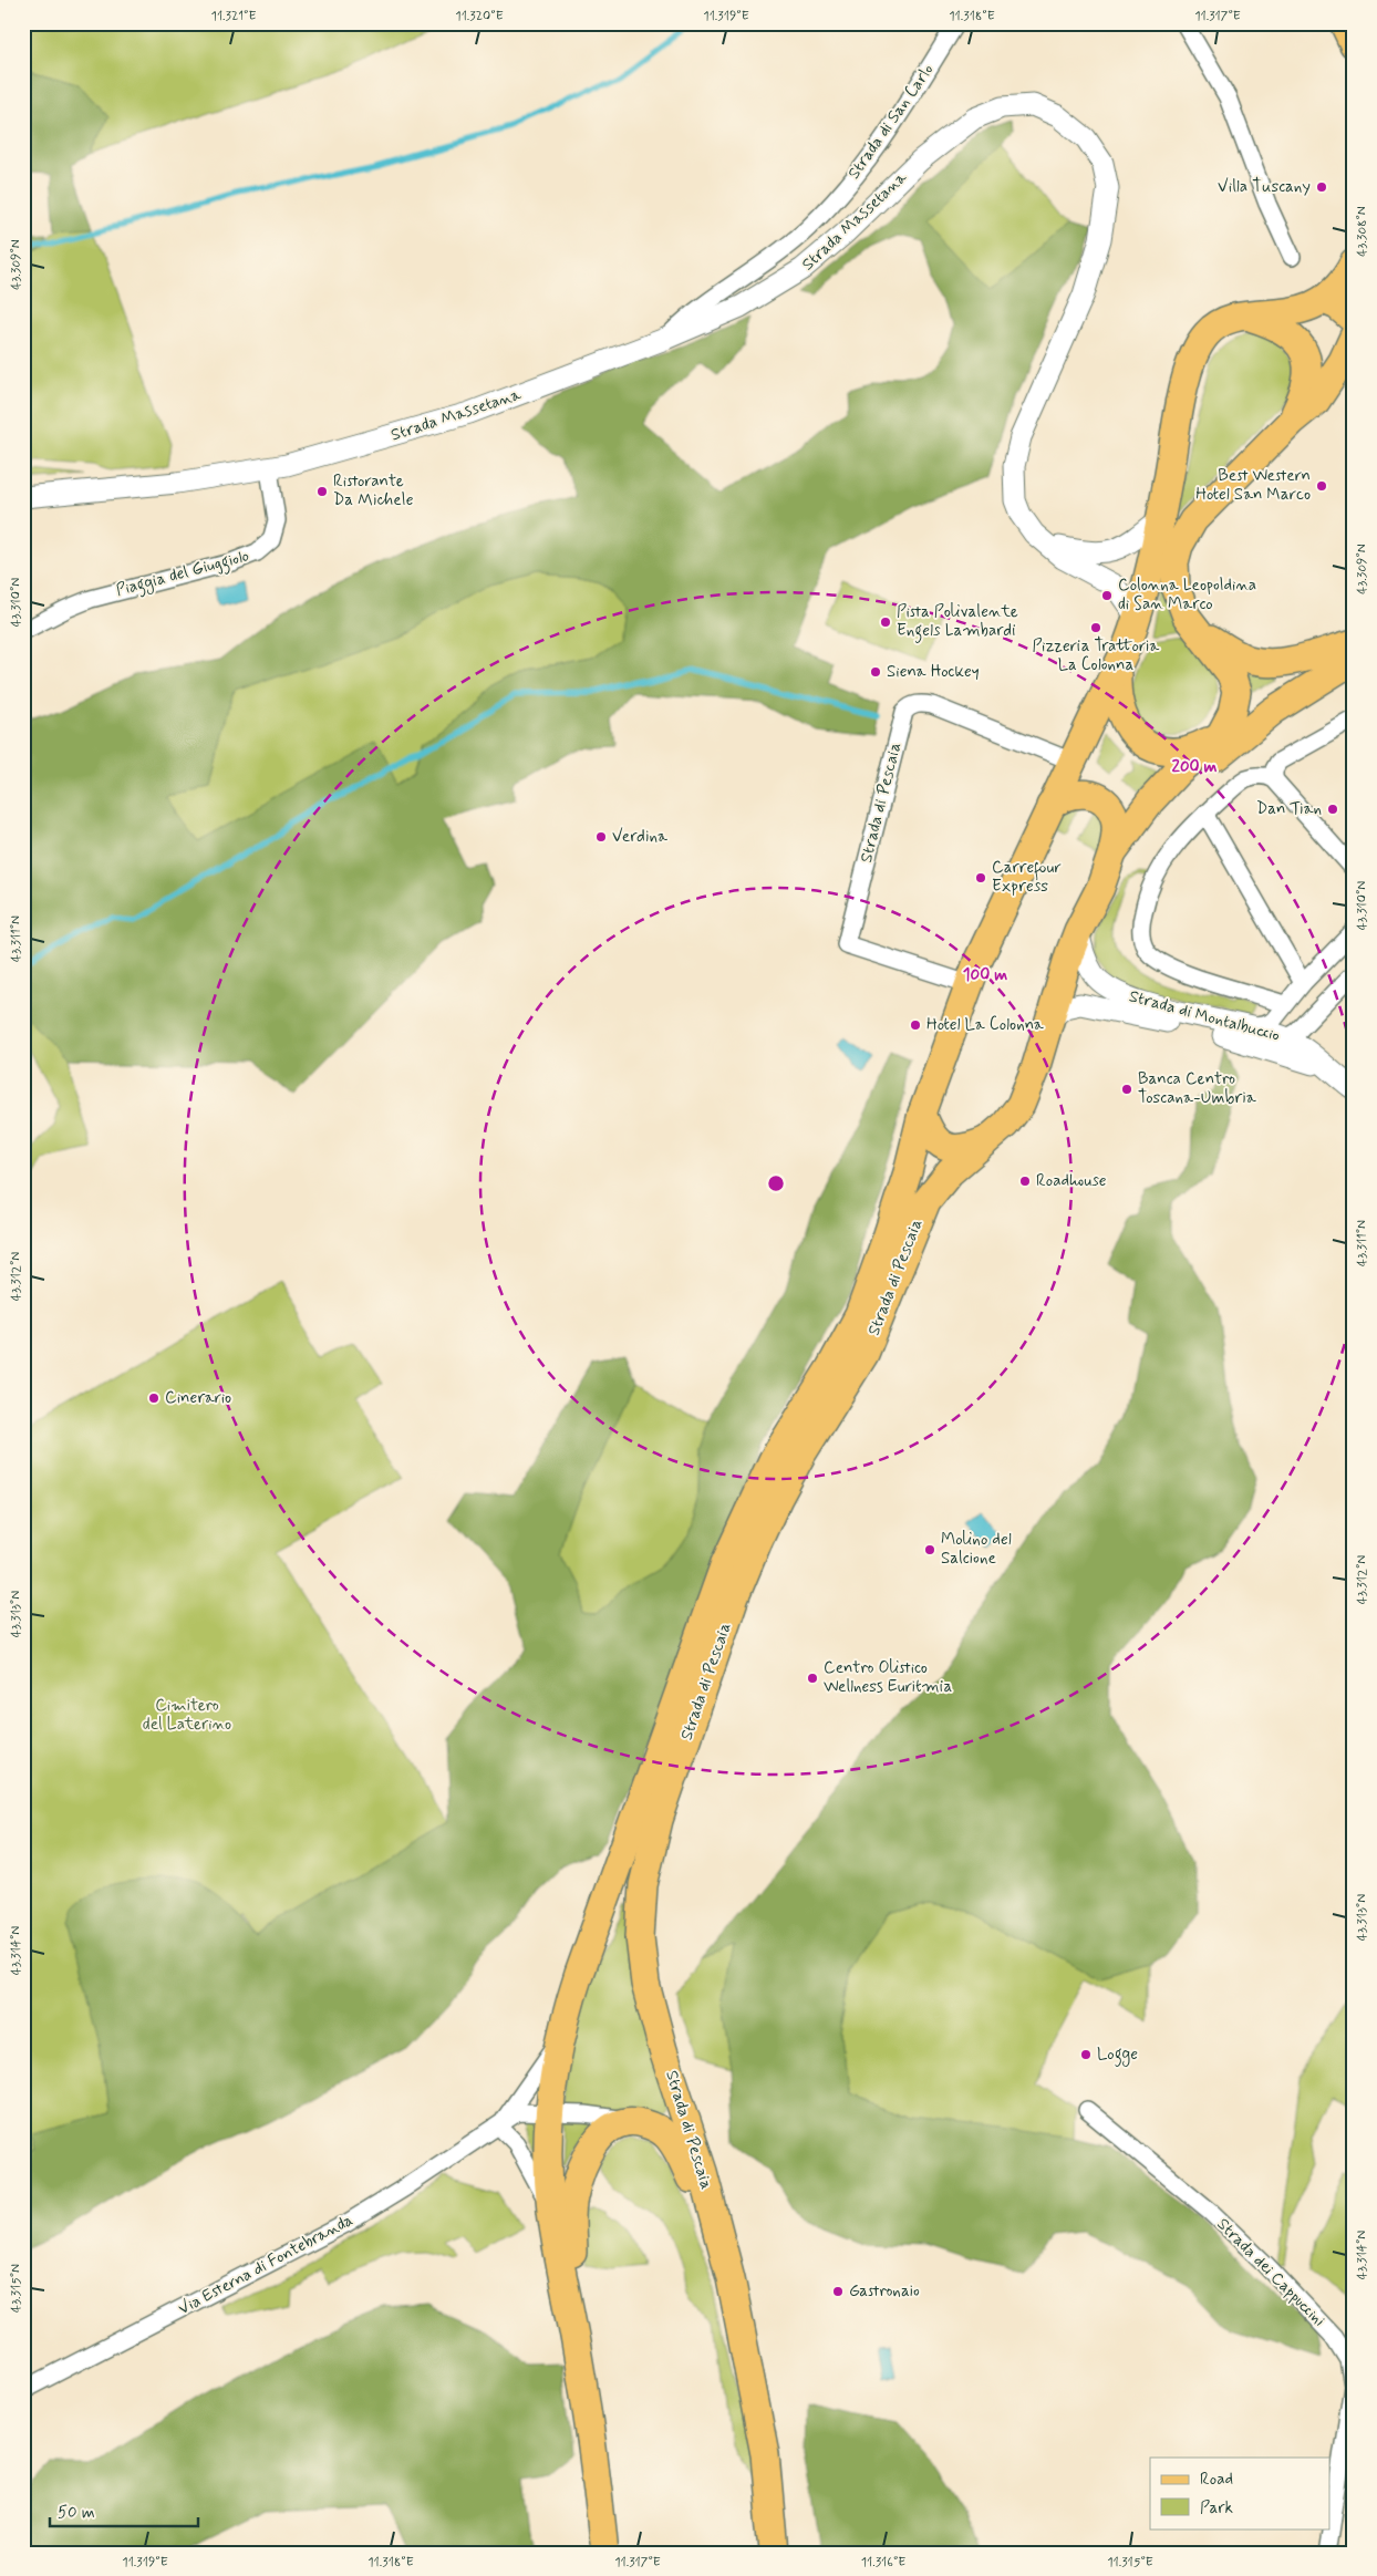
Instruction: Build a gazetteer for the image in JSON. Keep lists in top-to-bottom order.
{
  "streets": {
    "main road": ["Strada di Pescaia"],
    "street": [
      "Strada di San Carlo",
      "Strada Massetana",
      "Piaggia del Giuggiolo",
      "Strada di Montalbuccio",
      "Via Esterna di Fontebranda",
      "Strada dei Cappuccini"
    ]
  },
  "crossings": [
    ["Strada di San Carlo", "Strada Massetana"],
    ["Strada Massetana", "Piaggia del Giuggiolo"],
    ["Strada Massetana", "Strada di Pescaia"],
    ["Strada di Pescaia", "Strada di Montalbuccio"],
    ["Strada di Pescaia", "Via Esterna di Fontebranda"]
  ],
  "parks": ["Cimitero del Laterino"],
  "places": [
    "Villa Tuscany",
    "Best Western Hotel San Marco",
    "Ristorante Da Michele",
    "Colonna Leopoldina di San Marco",
    "Pista Polivalente Engels Lambardi",
    "Pizzeria Trattoria La Colonna",
    "Siena Hockey",
    "Dan Tian",
    "Verdina",
    "Carrefour Express",
    "Hotel La Colonna",
    "Banca Centro Toscana-Umbria",
    "Roadhouse",
    "Cinerario",
    "Molino del Salcione",
    "Centro Olistico Wellness Euritmia",
    "Logge",
    "Gastronaio"
  ],
  "legend": ["Road", "Park"],
  "scale_bar": "50 m",
  "coordinates": [
    "11.321°E",
    "11.320°E",
    "11.319°E",
    "11.318°E",
    "11.317°E",
    "43.308°N",
    "43.309°N",
    "43.310°N",
    "43.311°N",
    "43.312°N",
    "43.313°N",
    "43.314°N",
    "43.315°N",
    "11.316°E",
    "11.315°E"
  ],
  "rings": ["200 m", "100 m"]
}
